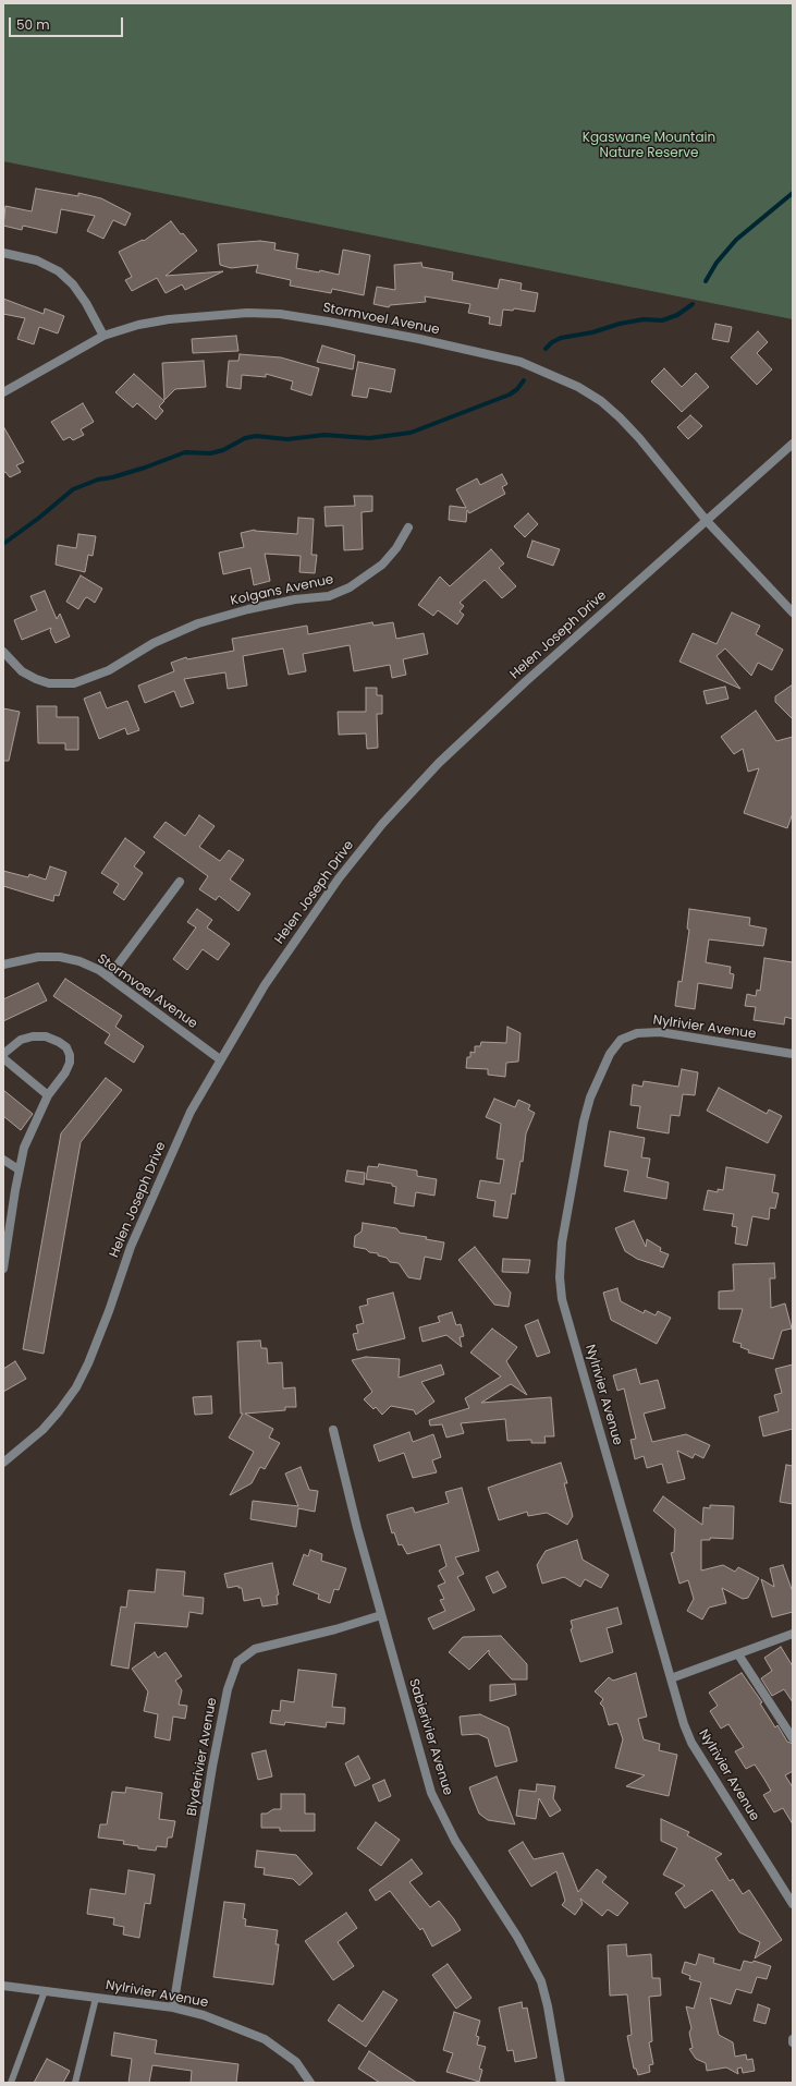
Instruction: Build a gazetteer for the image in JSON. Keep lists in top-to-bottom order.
{
  "streets": {
    "street": [
      "Stormvoel Avenue",
      "Kolgans Avenue",
      "Helen Joseph Drive",
      "Nylrivier Avenue",
      "Sabierivier Avenue",
      "Blyderivier Avenue"
    ]
  },
  "crossings": [
    ["Stormvoel Avenue", "Helen Joseph Drive"],
    ["Nylrivier Avenue", "Blyderivier Avenue"],
    ["Sabierivier Avenue", "Blyderivier Avenue"]
  ],
  "parks": ["Kgaswane Mountain Nature Reserve"],
  "scale_bar": "50 m"
}
